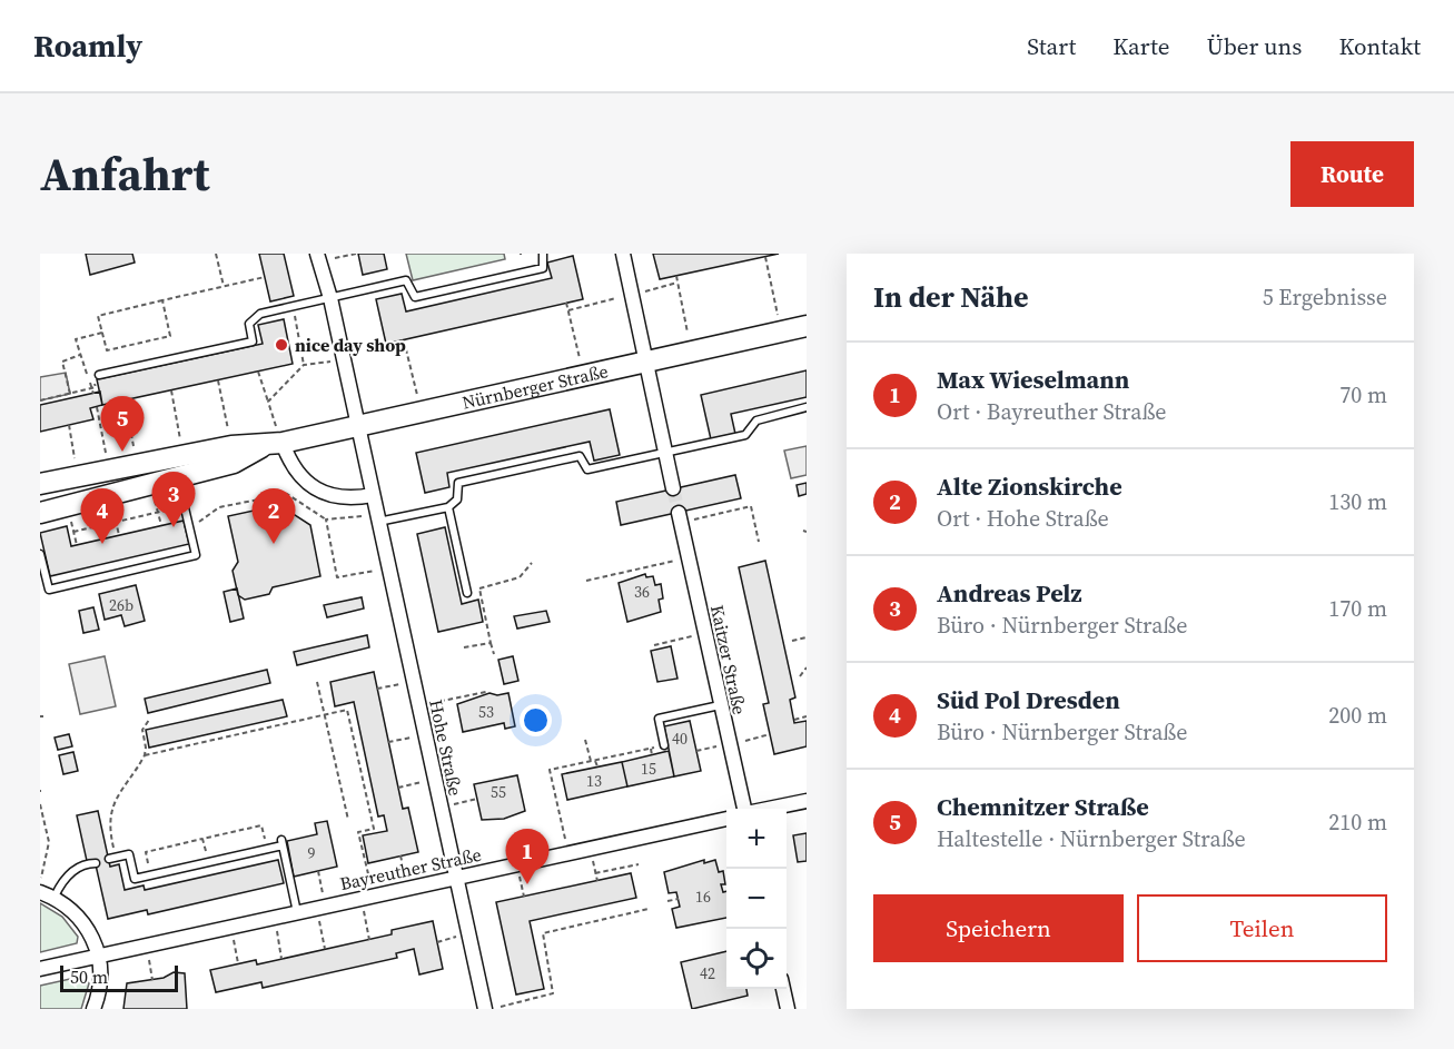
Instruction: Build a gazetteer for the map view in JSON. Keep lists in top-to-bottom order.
{
  "streets": {
    "main road": ["Nürnberger Straße"],
    "street": ["Kaitzer Straße", "Hohe Straße", "Bayreuther Straße"]
  },
  "crossings": [
    ["Nürnberger Straße", "Hohe Straße"],
    ["Hohe Straße", "Bayreuther Straße"]
  ],
  "places": ["nice day shop"],
  "house_numbers": [
    "36",
    "26b",
    "53",
    "40",
    "15",
    "13",
    "55",
    "9",
    "16",
    "42"
  ],
  "scale_bar": "50 m",
  "page": {
    "header": "Roamly",
    "nav": [
      "Start",
      "Karte",
      "Über uns",
      "Kontakt"
    ],
    "title": "Anfahrt",
    "buttons": [
      "Route",
      ["Speichern", "Teilen"]
    ],
    "heading": ["In der Nähe", "5 Ergebnisse"],
    "list": [
      {
        "mark": "1",
        "name": "Max Wieselmann",
        "note": "Ort · Bayreuther Straße",
        "value": "70 m"
      },
      {
        "mark": "2",
        "name": "Alte Zionskirche",
        "note": "Ort · Hohe Straße",
        "value": "130 m"
      },
      {
        "mark": "3",
        "name": "Andreas Pelz",
        "note": "Büro · Nürnberger Straße",
        "value": "170 m"
      },
      {
        "mark": "4",
        "name": "Süd Pol Dresden",
        "note": "Büro · Nürnberger Straße",
        "value": "200 m"
      },
      {
        "mark": "5",
        "name": "Chemnitzer Straße",
        "note": "Haltestelle · Nürnberger Straße",
        "value": "210 m"
      }
    ],
    "pins": [
      "5",
      "3",
      "2",
      "4",
      "1"
    ],
    "map_buttons": ["+", "−"],
    "scale": "50 m"
  }
}
